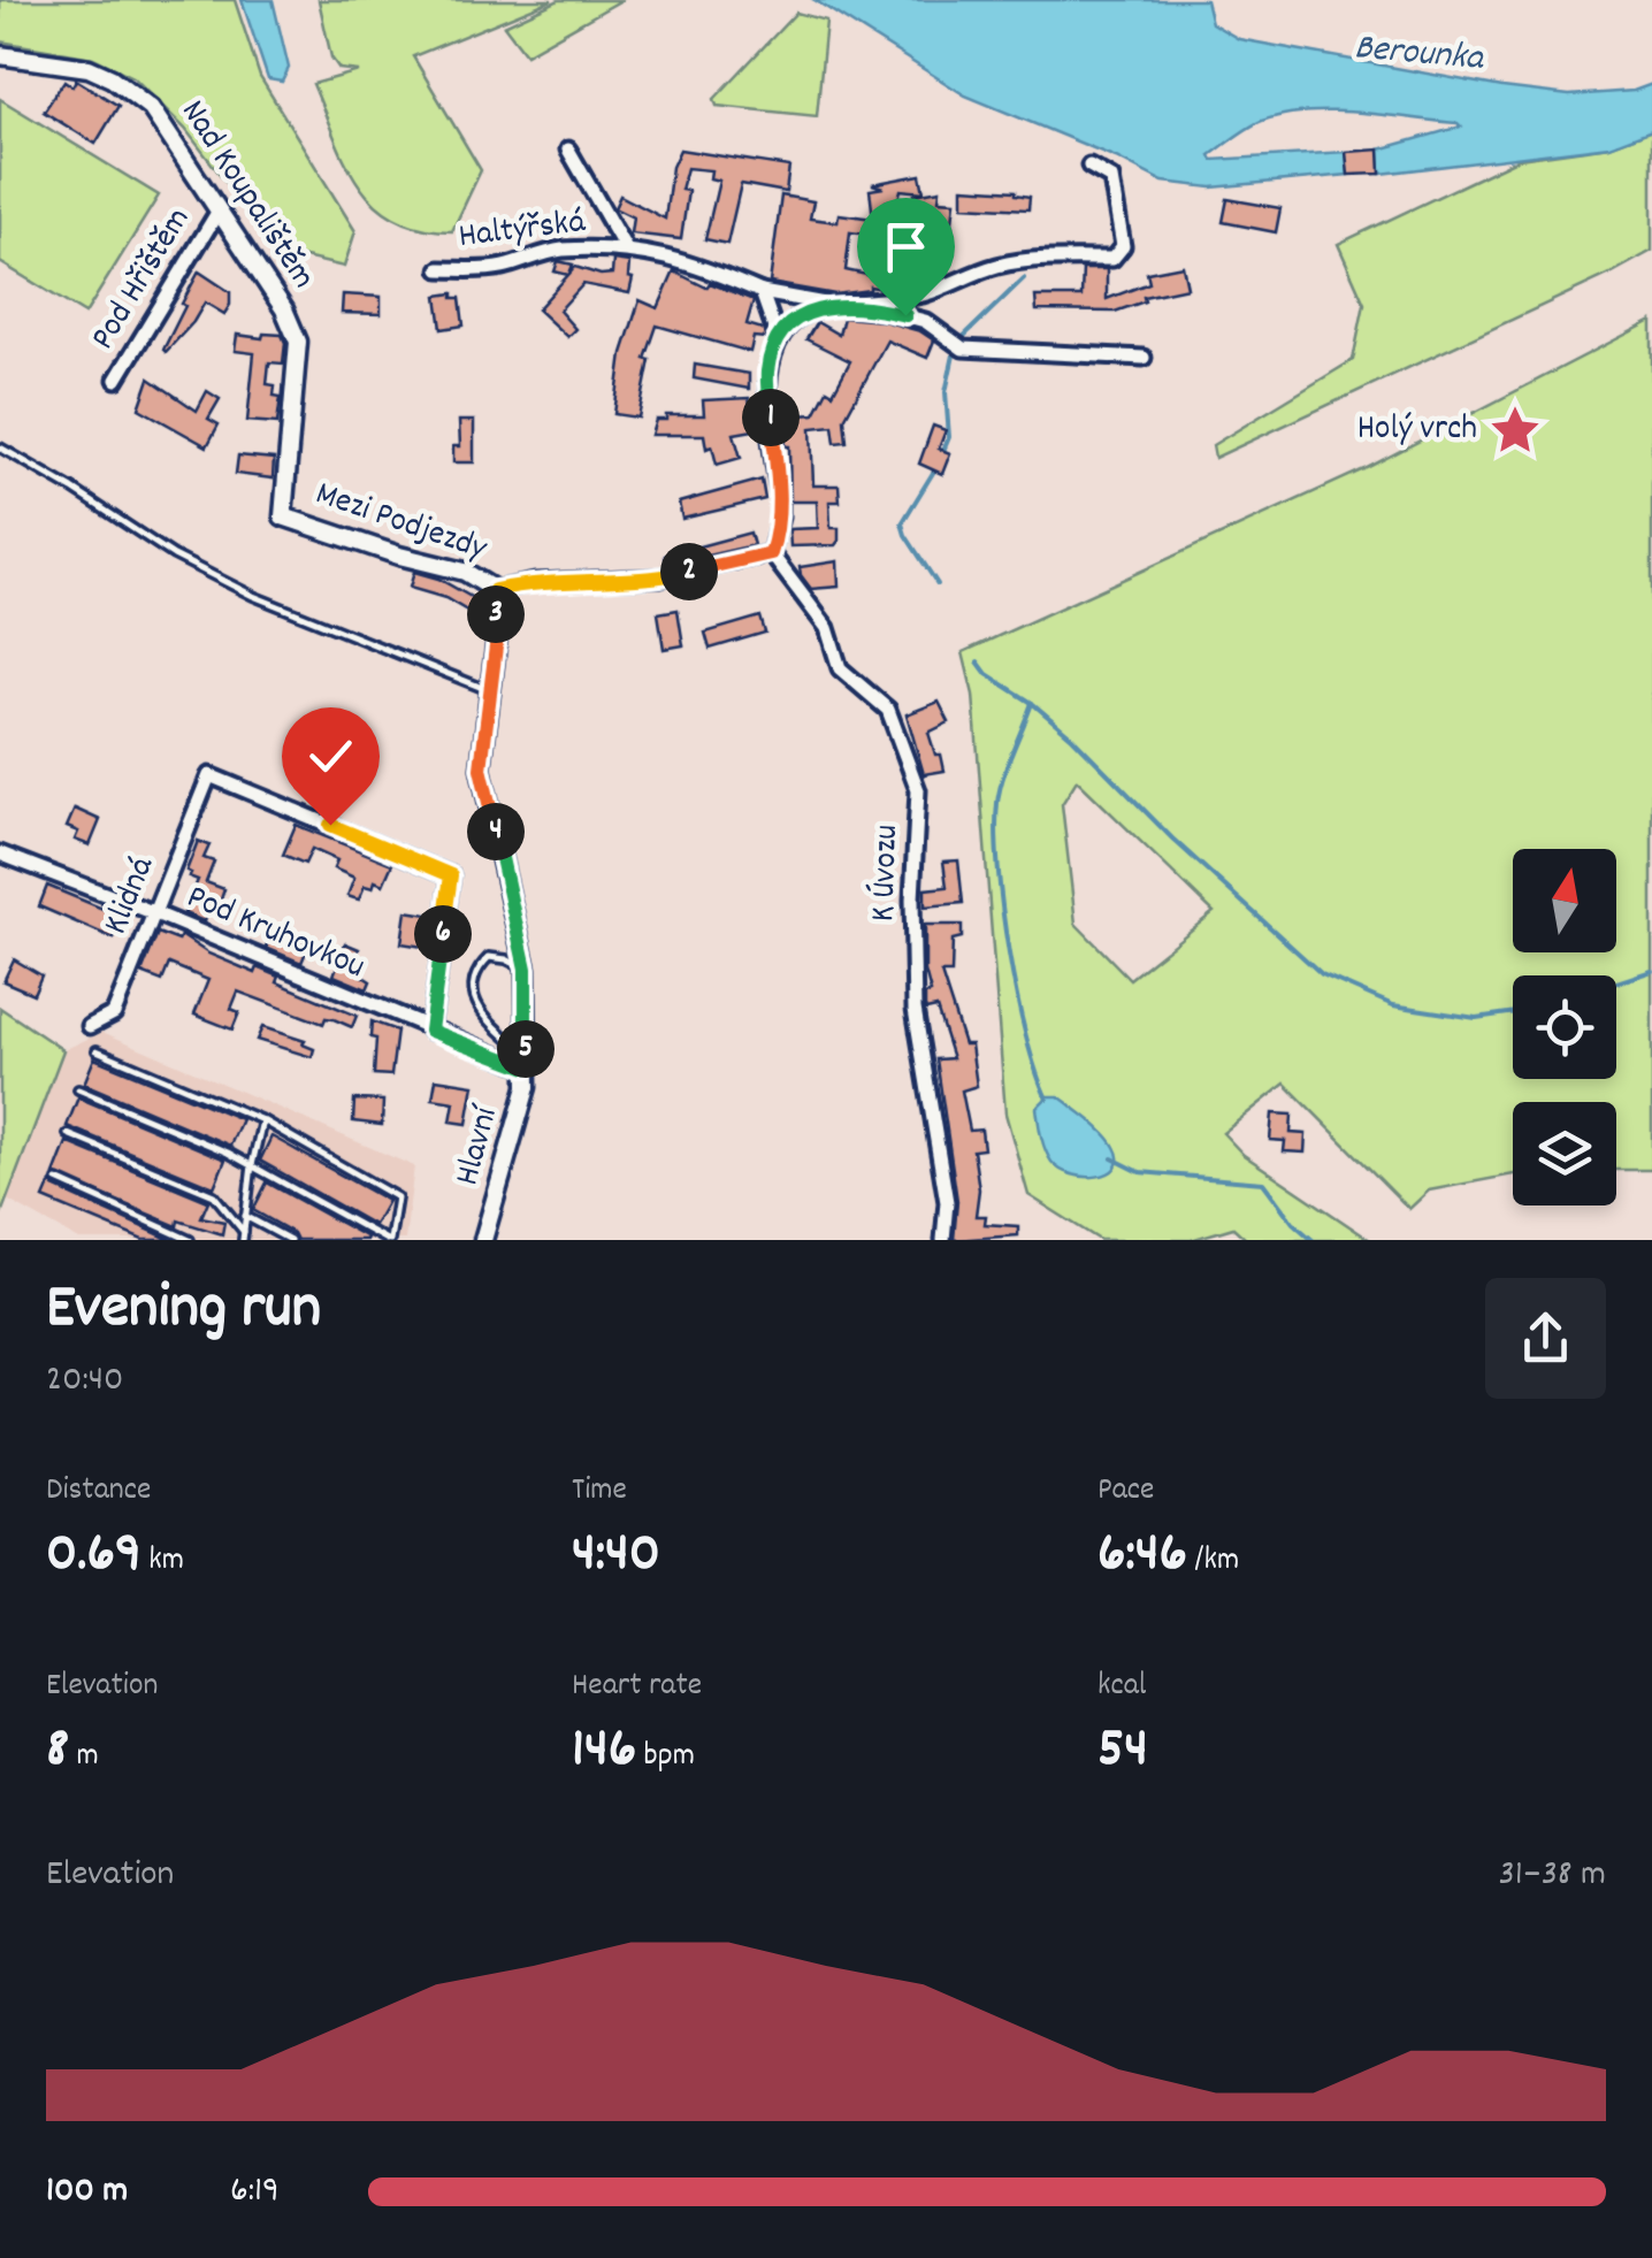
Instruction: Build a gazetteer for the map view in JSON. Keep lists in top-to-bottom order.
{
  "streets": {
    "street": [
      "Nad Koupalištěm",
      "Haltýřská",
      "Pod Hřištěm",
      "Mezi Podjezdy",
      "K Úvozu",
      "Klidná",
      "Pod Kruhovkou",
      "Hlavní"
    ]
  },
  "crossings": [
    ["Nad Koupalištěm", "Pod Hřištěm"],
    ["Nad Koupalištěm", "Mezi Podjezdy"],
    ["Mezi Podjezdy", "K Úvozu"],
    ["Mezi Podjezdy", "Hlavní"],
    ["Klidná", "Pod Kruhovkou"],
    ["Pod Kruhovkou", "Hlavní"]
  ],
  "water": ["Berounka"],
  "places": {
    "place": ["Holý vrch"]
  },
  "north": "top",
  "page": {
    "pins": [
      "1",
      "2",
      "3",
      "4",
      "6",
      "5"
    ],
    "heading": ["Evening run", "20:40"],
    "stats": [
      ["Distance", "0.69 km"],
      ["Time", "4:40"],
      ["Pace", "6:46 /km"],
      ["Elevation", "8 m"],
      ["Heart rate", "146 bpm"],
      ["kcal", "54"]
    ],
    "chart": ["Elevation", "31–38 m"],
    "list": [
      {
        "name": "100 m",
        "note": "6:19"
      }
    ]
  }
}
